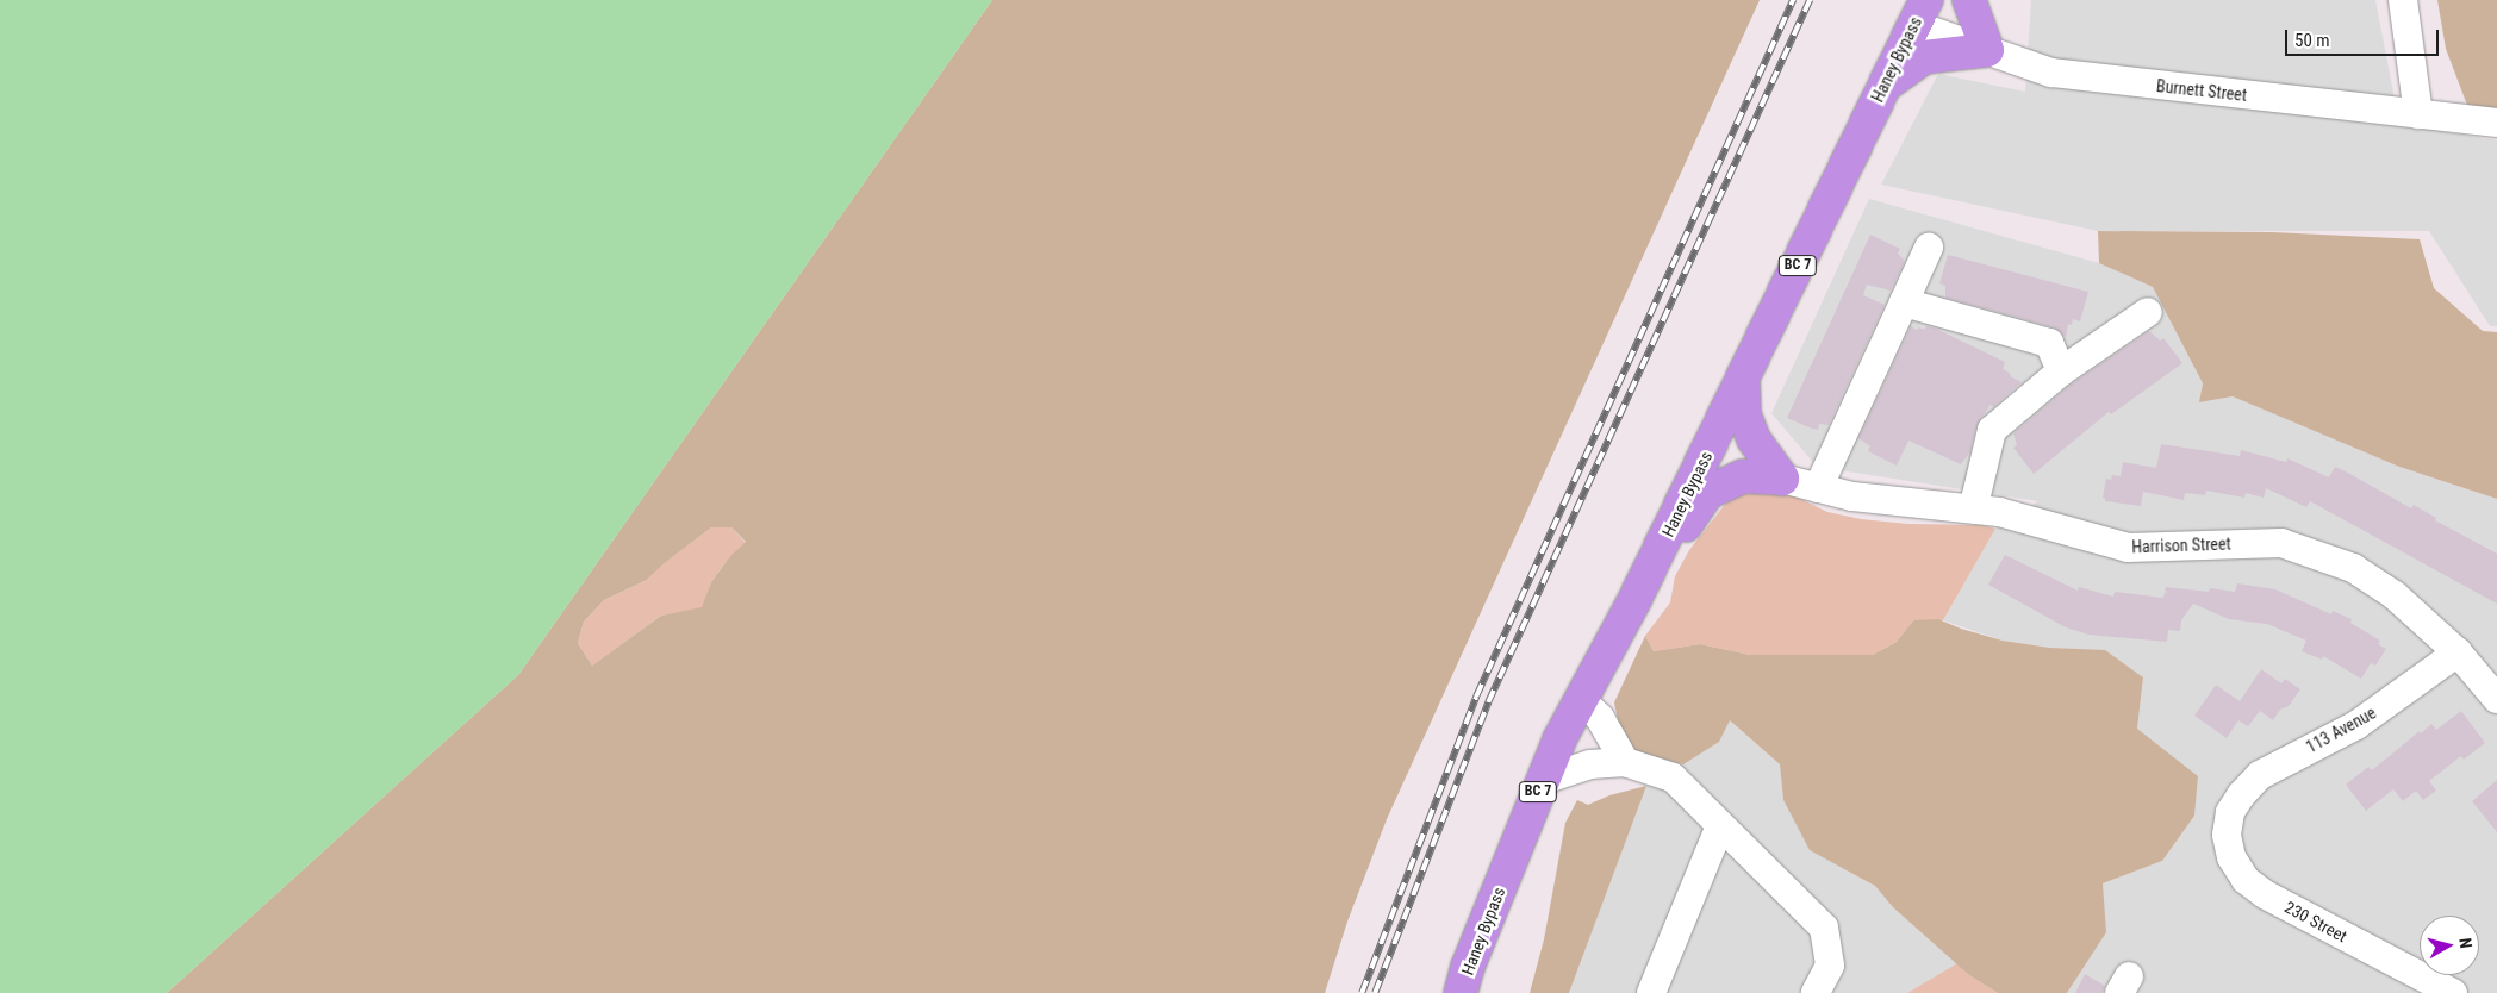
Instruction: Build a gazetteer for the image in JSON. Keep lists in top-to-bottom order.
{
  "streets": {
    "highway": ["Haney Bypass", "BC 7"],
    "street": [
      "Burnett Street",
      "Harrison Street",
      "113 Avenue",
      "230 Street"
    ]
  },
  "crossings": [
    ["Haney Bypass", "Burnett Street"],
    ["Harrison Street", "113 Avenue"],
    ["113 Avenue", "230 Street"]
  ],
  "scale_bar": "50 m",
  "north": "right"
}
